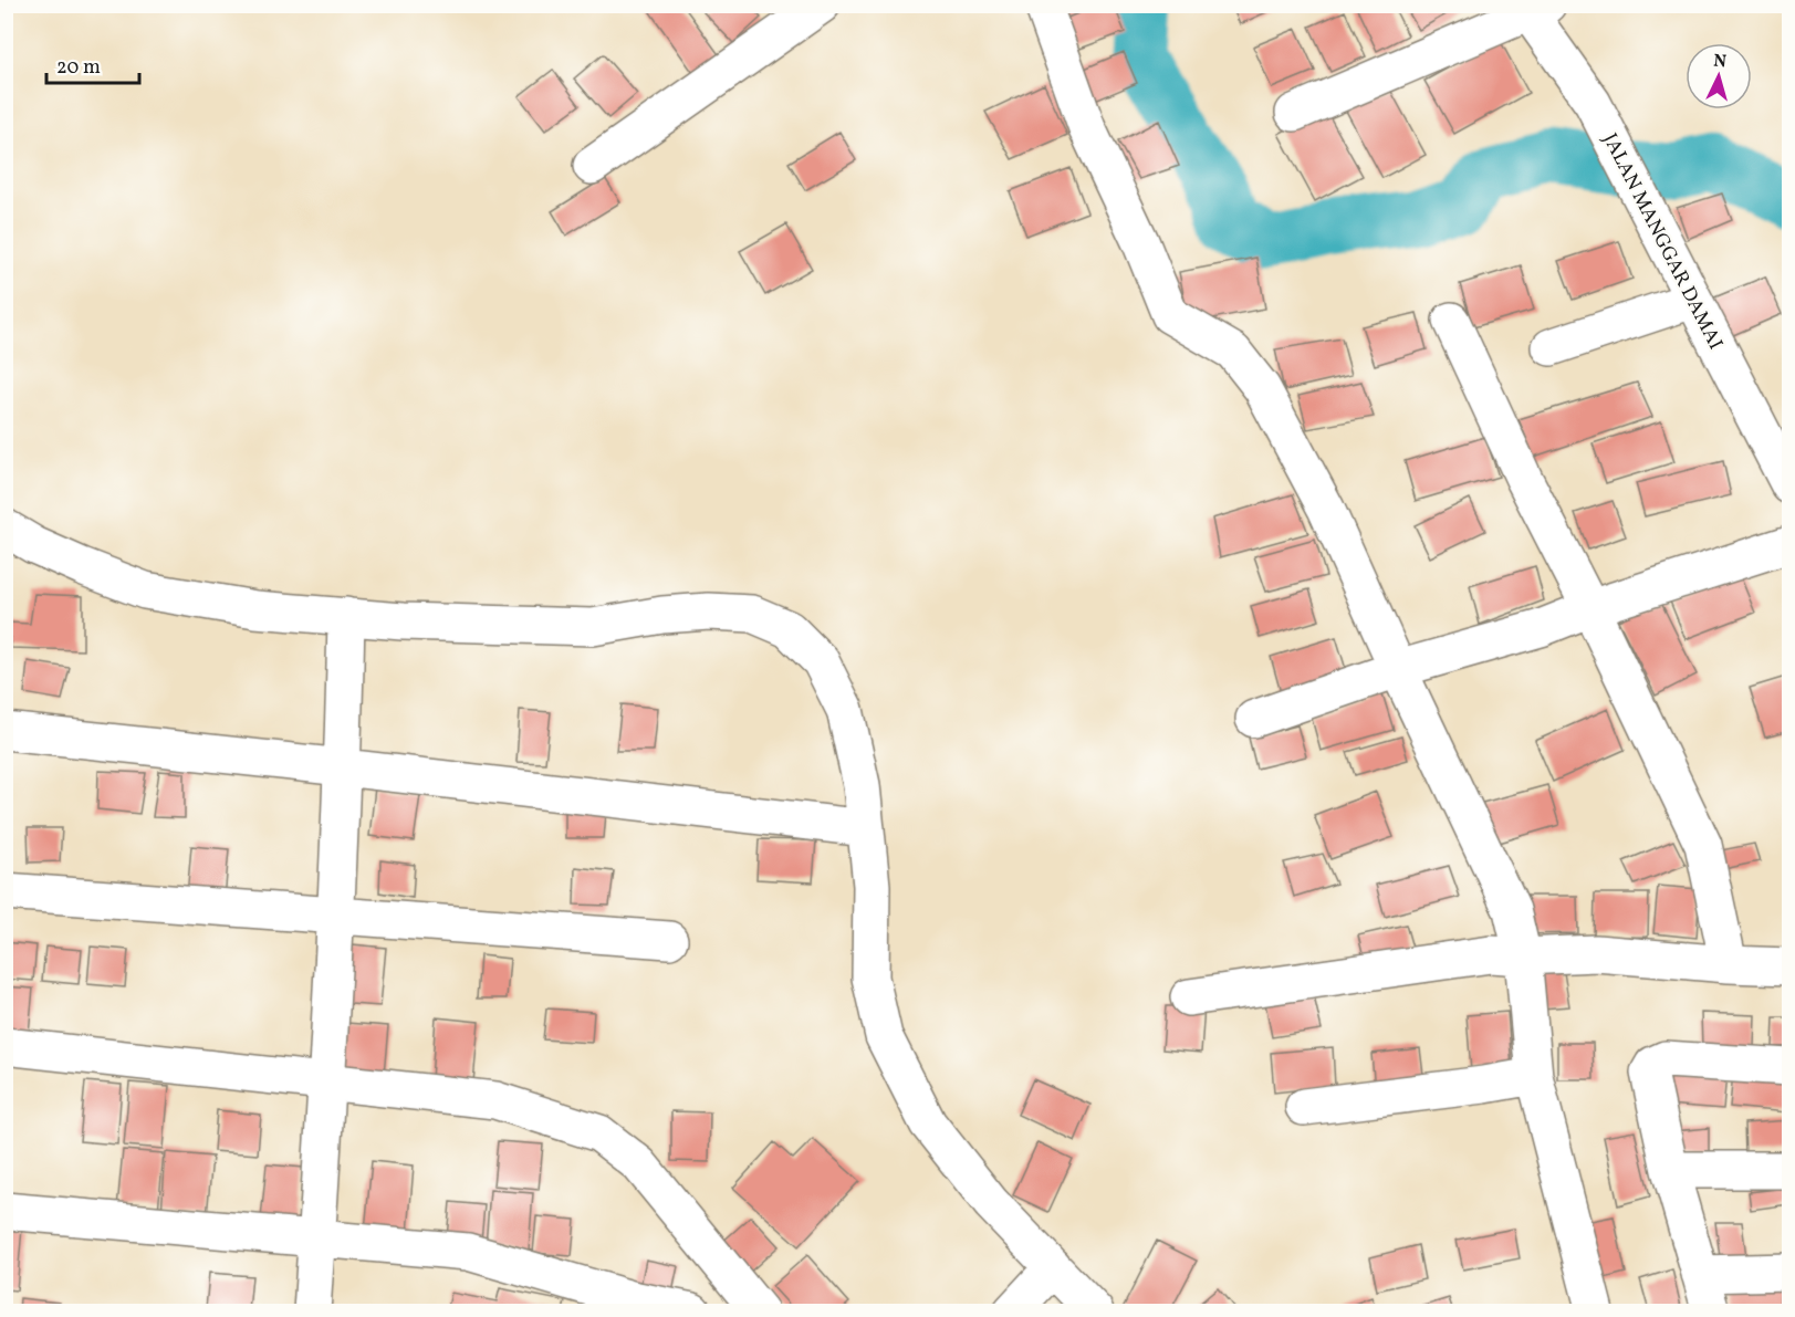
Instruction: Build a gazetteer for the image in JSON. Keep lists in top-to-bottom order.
{
  "streets": {
    "street": ["JALAN MANGGAR DAMAI"]
  },
  "scale_bar": "20 m",
  "north": "top"
}
